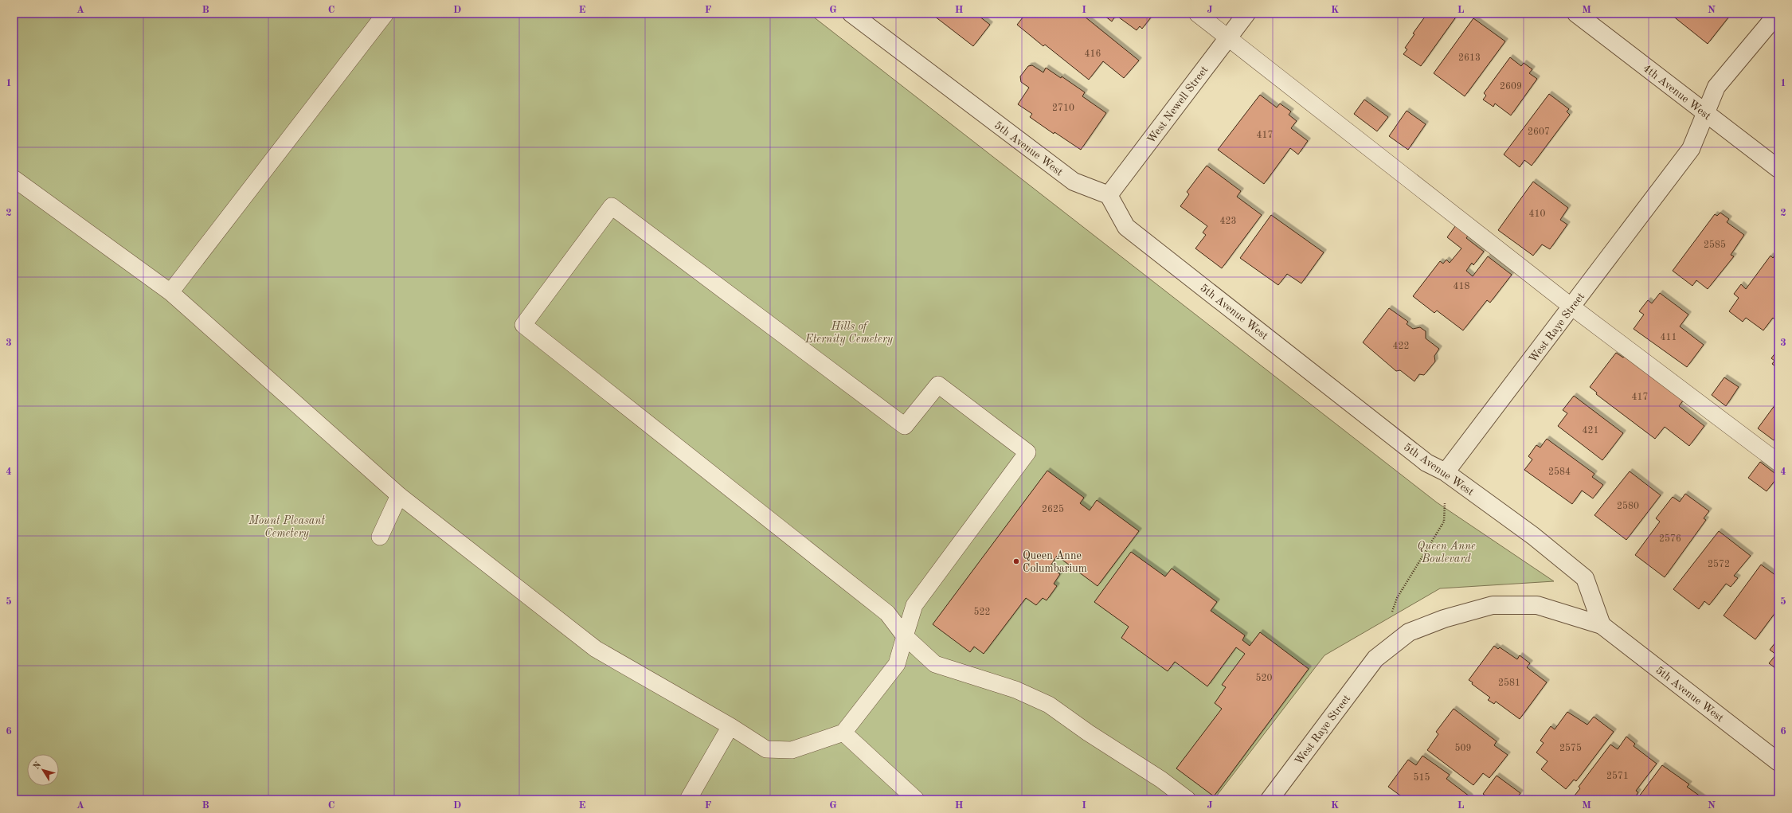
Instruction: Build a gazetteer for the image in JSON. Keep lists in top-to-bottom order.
{
  "streets": {
    "street": [
      "4th Avenue West",
      "West Newell Street",
      "5th Avenue West",
      "West Raye Street"
    ]
  },
  "crossings": [
    ["4th Avenue West", "West Raye Street"],
    ["West Newell Street", "5th Avenue West"],
    ["5th Avenue West", "West Raye Street"]
  ],
  "parks": ["Hills of Eternity Cemetery", "Mount Pleasant Cemetery", "Queen Anne Boulevard"],
  "places": ["Queen Anne Columbarium"],
  "house_numbers": [
    "416",
    "2613",
    "2609",
    "2710",
    "2607",
    "417",
    "410",
    "423",
    "2585",
    "418",
    "411",
    "422",
    "417",
    "421",
    "2584",
    "2580",
    "2625",
    "2576",
    "2572",
    "522",
    "520",
    "2581",
    "509",
    "2575",
    "2571",
    "515"
  ],
  "north": "top left",
  "grid": {
    "columns": [
      "A",
      "B",
      "C",
      "D",
      "E",
      "F",
      "G",
      "H",
      "I",
      "J",
      "K",
      "L",
      "M",
      "N"
    ],
    "rows": [
      "1",
      "2",
      "3",
      "4",
      "5",
      "6"
    ]
  }
}
